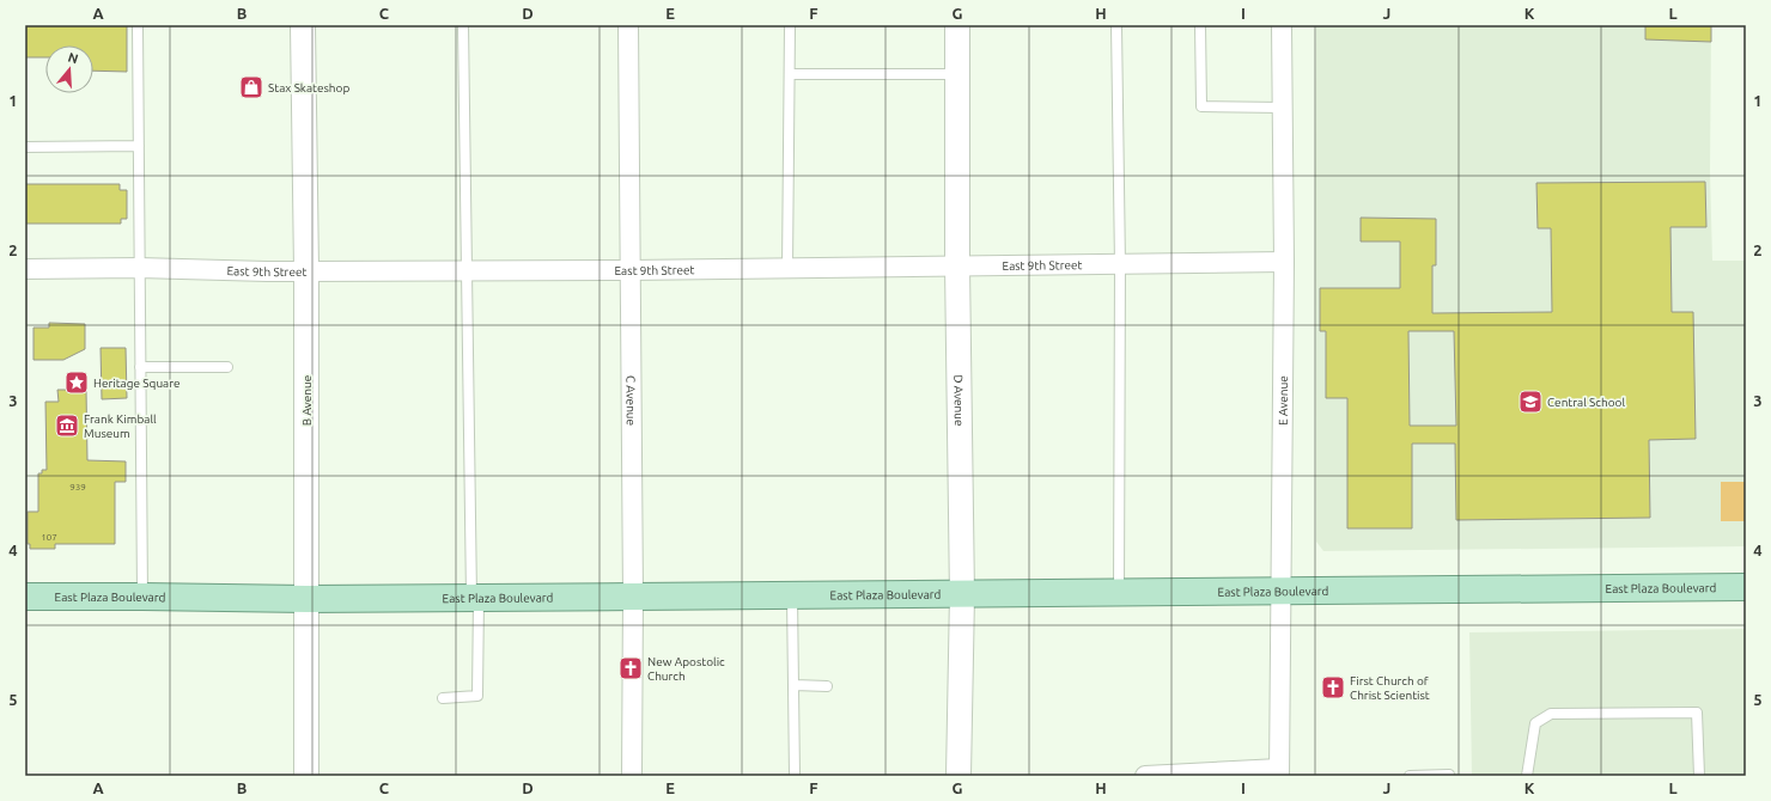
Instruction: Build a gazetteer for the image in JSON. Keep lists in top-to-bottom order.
{
  "streets": {
    "main road": ["East Plaza Boulevard"],
    "street": [
      "East 9th Street",
      "B Avenue",
      "C Avenue",
      "D Avenue",
      "E Avenue"
    ]
  },
  "crossings": [
    ["East 9th Street", "B Avenue"],
    ["East 9th Street", "C Avenue"],
    ["East 9th Street", "D Avenue"],
    ["East 9th Street", "E Avenue"],
    ["B Avenue", "East Plaza Boulevard"],
    ["C Avenue", "East Plaza Boulevard"],
    ["D Avenue", "East Plaza Boulevard"],
    ["E Avenue", "East Plaza Boulevard"]
  ],
  "places": {
    "shop": ["Stax Skateshop"],
    "place": ["Heritage Square"],
    "school or university": ["Central School"],
    "museum": ["Frank Kimball Museum"],
    "church": ["New Apostolic Church", "First Church of Christ Scientist"]
  },
  "house_numbers": ["939", "107"],
  "north": "top",
  "grid": {
    "columns": [
      "A",
      "B",
      "C",
      "D",
      "E",
      "F",
      "G",
      "H",
      "I",
      "J",
      "K",
      "L"
    ],
    "rows": [
      "1",
      "2",
      "3",
      "4",
      "5"
    ]
  }
}
